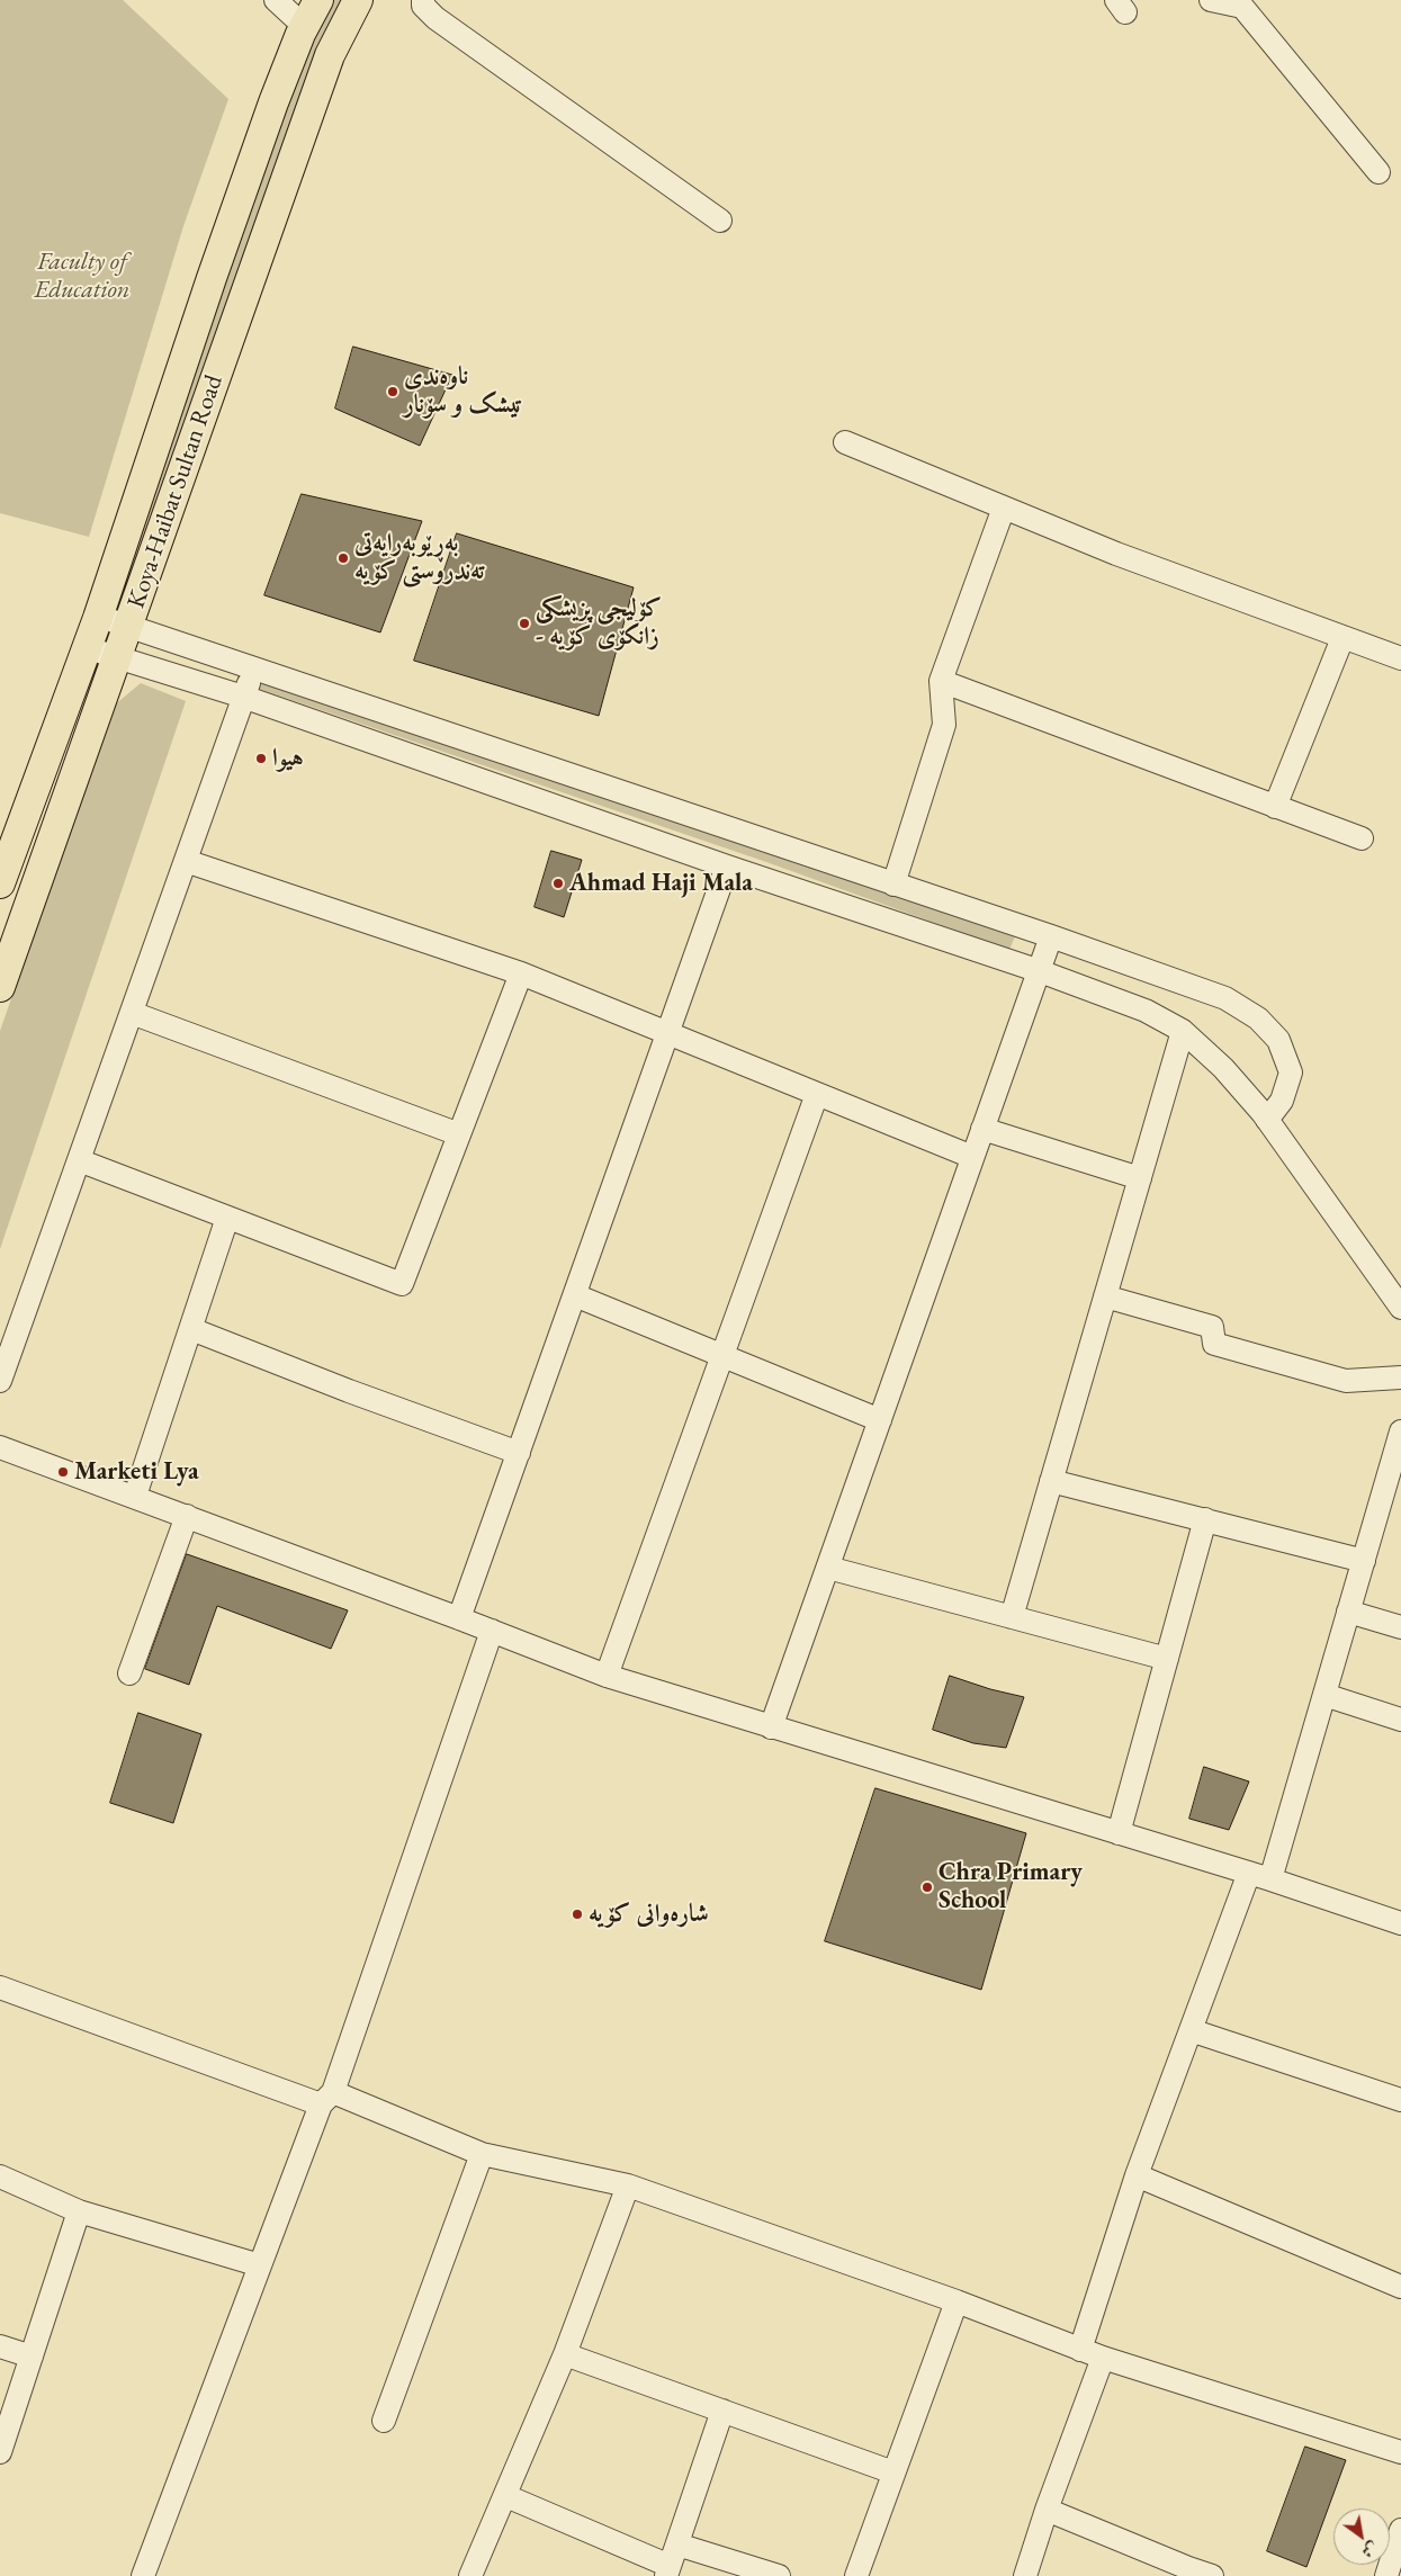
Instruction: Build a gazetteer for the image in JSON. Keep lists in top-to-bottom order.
{
  "streets": {
    "main road": ["Koya-Haibat Sultan Road"]
  },
  "parks": ["Faculty of Education"],
  "places": [
    "ناوەندی تیشک و سۆنار",
    "بەڕێوبەرایەتی تەندروستی کۆیە",
    "کۆلیجی پزیشکی - زانکۆی کۆیە",
    "هیوا",
    "Ahmad Haji Mala",
    "Marketi Lya",
    "Chra Primary School",
    "شارەوانی کۆیە"
  ],
  "north": "bottom right"
}
